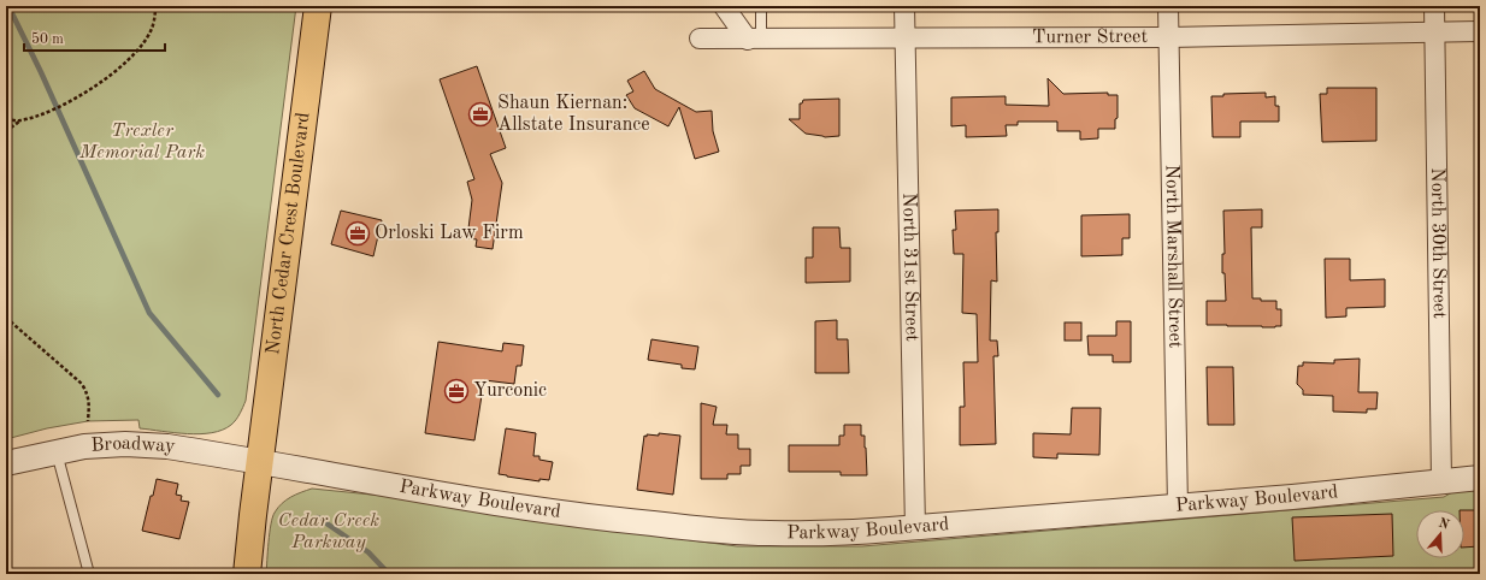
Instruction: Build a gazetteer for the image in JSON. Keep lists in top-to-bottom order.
{
  "streets": {
    "main road": ["North Cedar Crest Boulevard"],
    "street": [
      "Turner Street",
      "North 30th Street",
      "North Marshall Street",
      "North 31st Street",
      "Broadway",
      "Parkway Boulevard"
    ]
  },
  "crossings": [
    ["Turner Street", "North 30th Street"],
    ["Turner Street", "North Marshall Street"],
    ["Turner Street", "North 31st Street"],
    ["North Cedar Crest Boulevard", "Broadway"],
    ["North Cedar Crest Boulevard", "Parkway Boulevard"],
    ["North 30th Street", "Parkway Boulevard"],
    ["North Marshall Street", "Parkway Boulevard"],
    ["North 31st Street", "Parkway Boulevard"],
    ["Broadway", "Parkway Boulevard"]
  ],
  "parks": ["Trexler Memorial Park", "Cedar Creek Parkway"],
  "places": {
    "office": ["Shaun Kiernan: Allstate Insurance", "Orloski Law Firm", "Yurconic"]
  },
  "scale_bar": "50 m",
  "north": "top"
}
